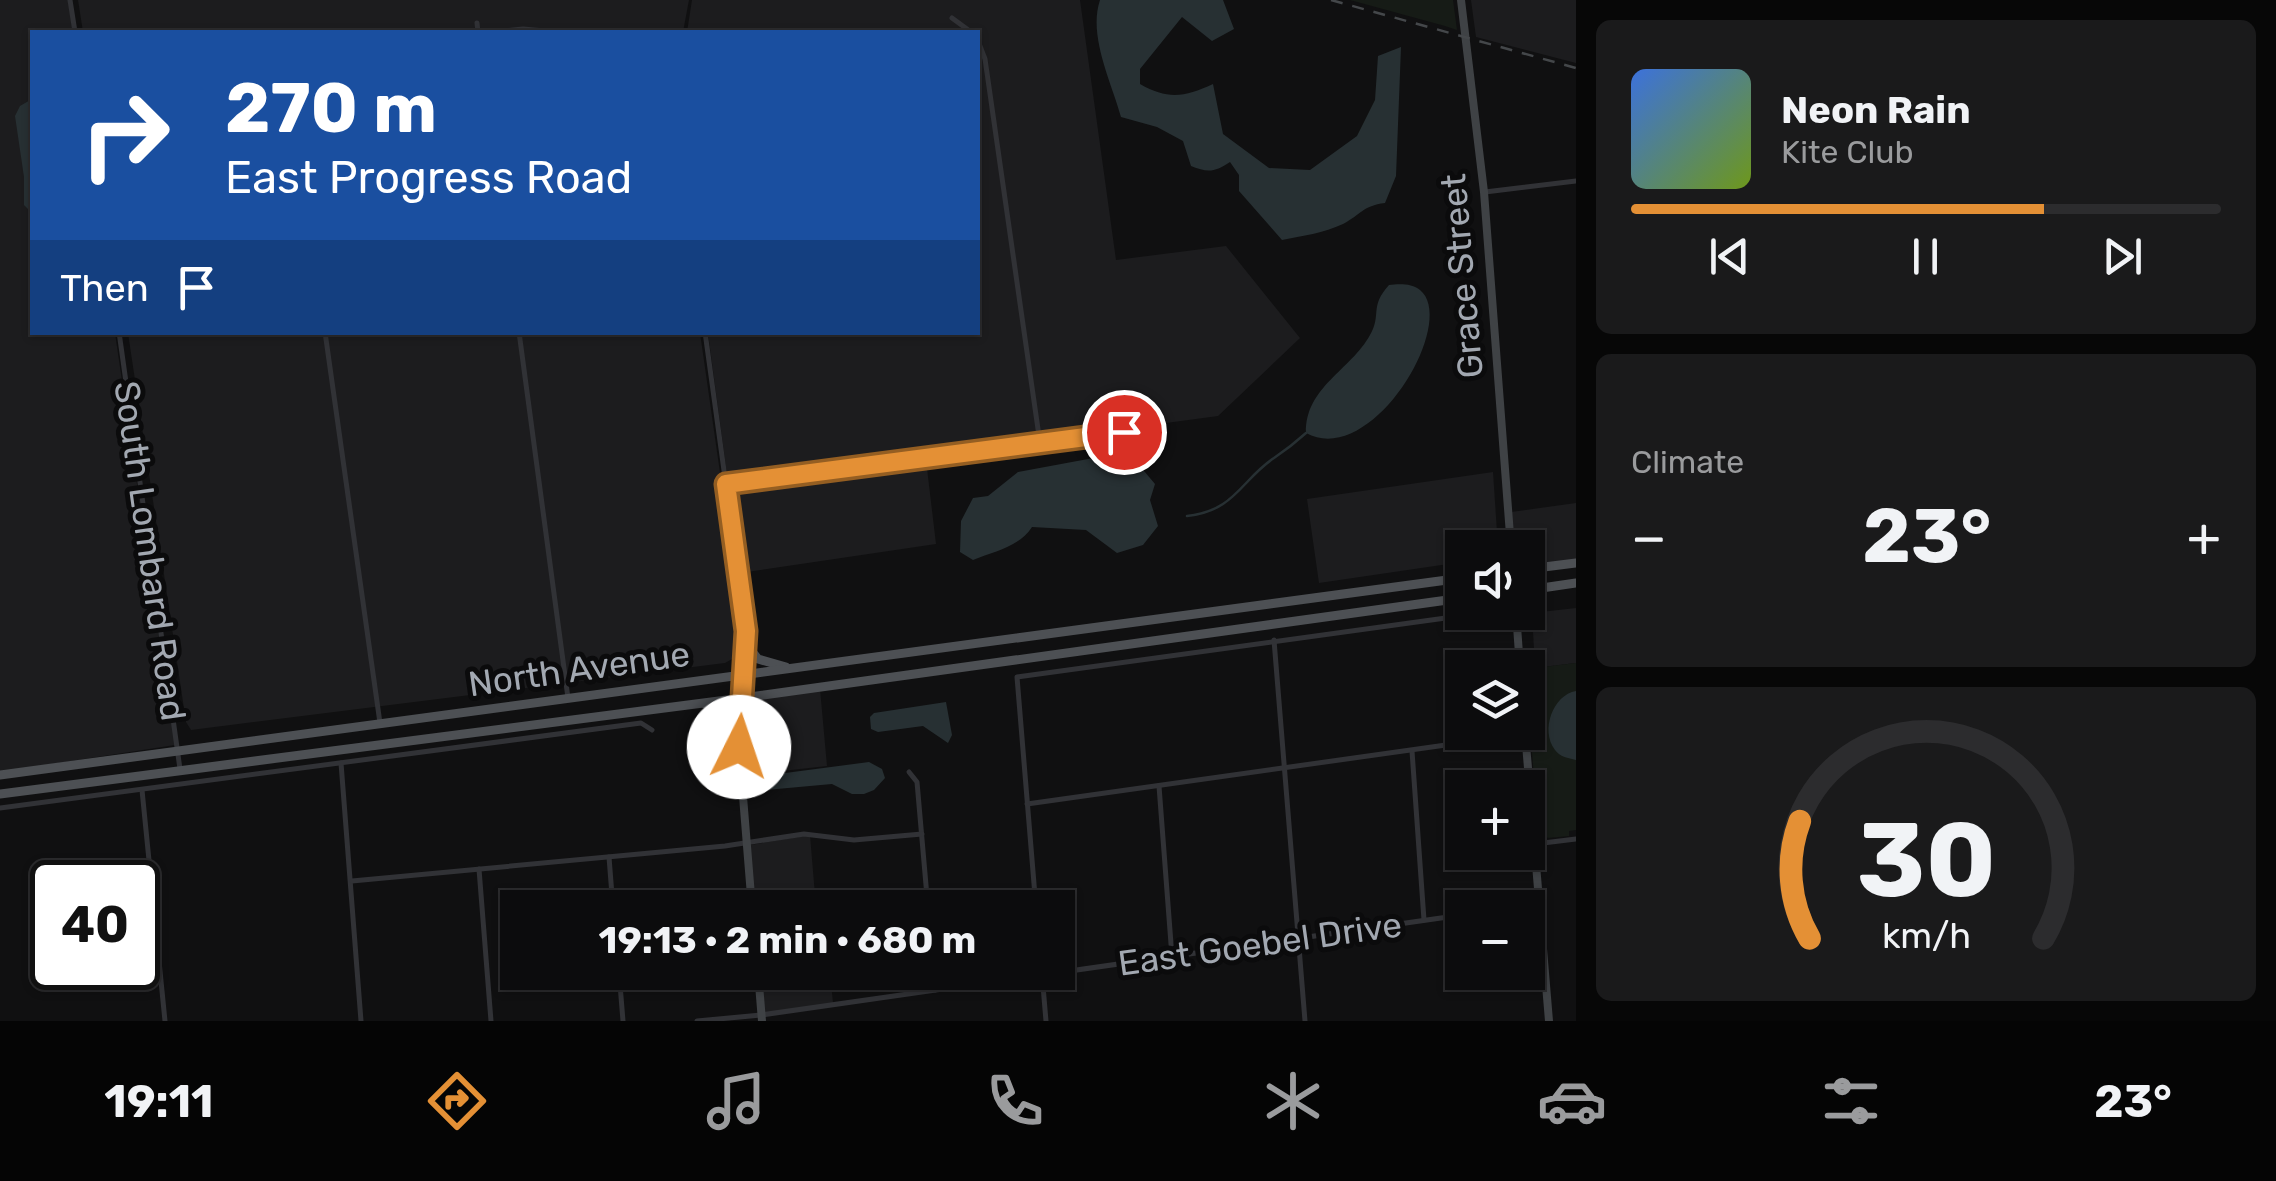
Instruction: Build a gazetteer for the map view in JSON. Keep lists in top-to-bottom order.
{
  "streets": {
    "main road": ["North Avenue"],
    "street": ["Grace Street", "South Lombard Road", "East Goebel Drive"]
  },
  "crossings": [
    ["South Lombard Road", "North Avenue"]
  ],
  "page": {
    "turn": ["270 m", "East Progress Road"],
    "song": ["Neon Rain", "Kite Club"],
    "then": "Then",
    "tile": "Climate",
    "heat": ["−", "23°", "+"],
    "map_buttons": ["+", "−"],
    "limit": "40",
    "trip": "19:13 · 2 min · 680 m",
    "tabs": ["19:11", "23°"],
    "gauge": ["30", "km/h"]
  }
}
